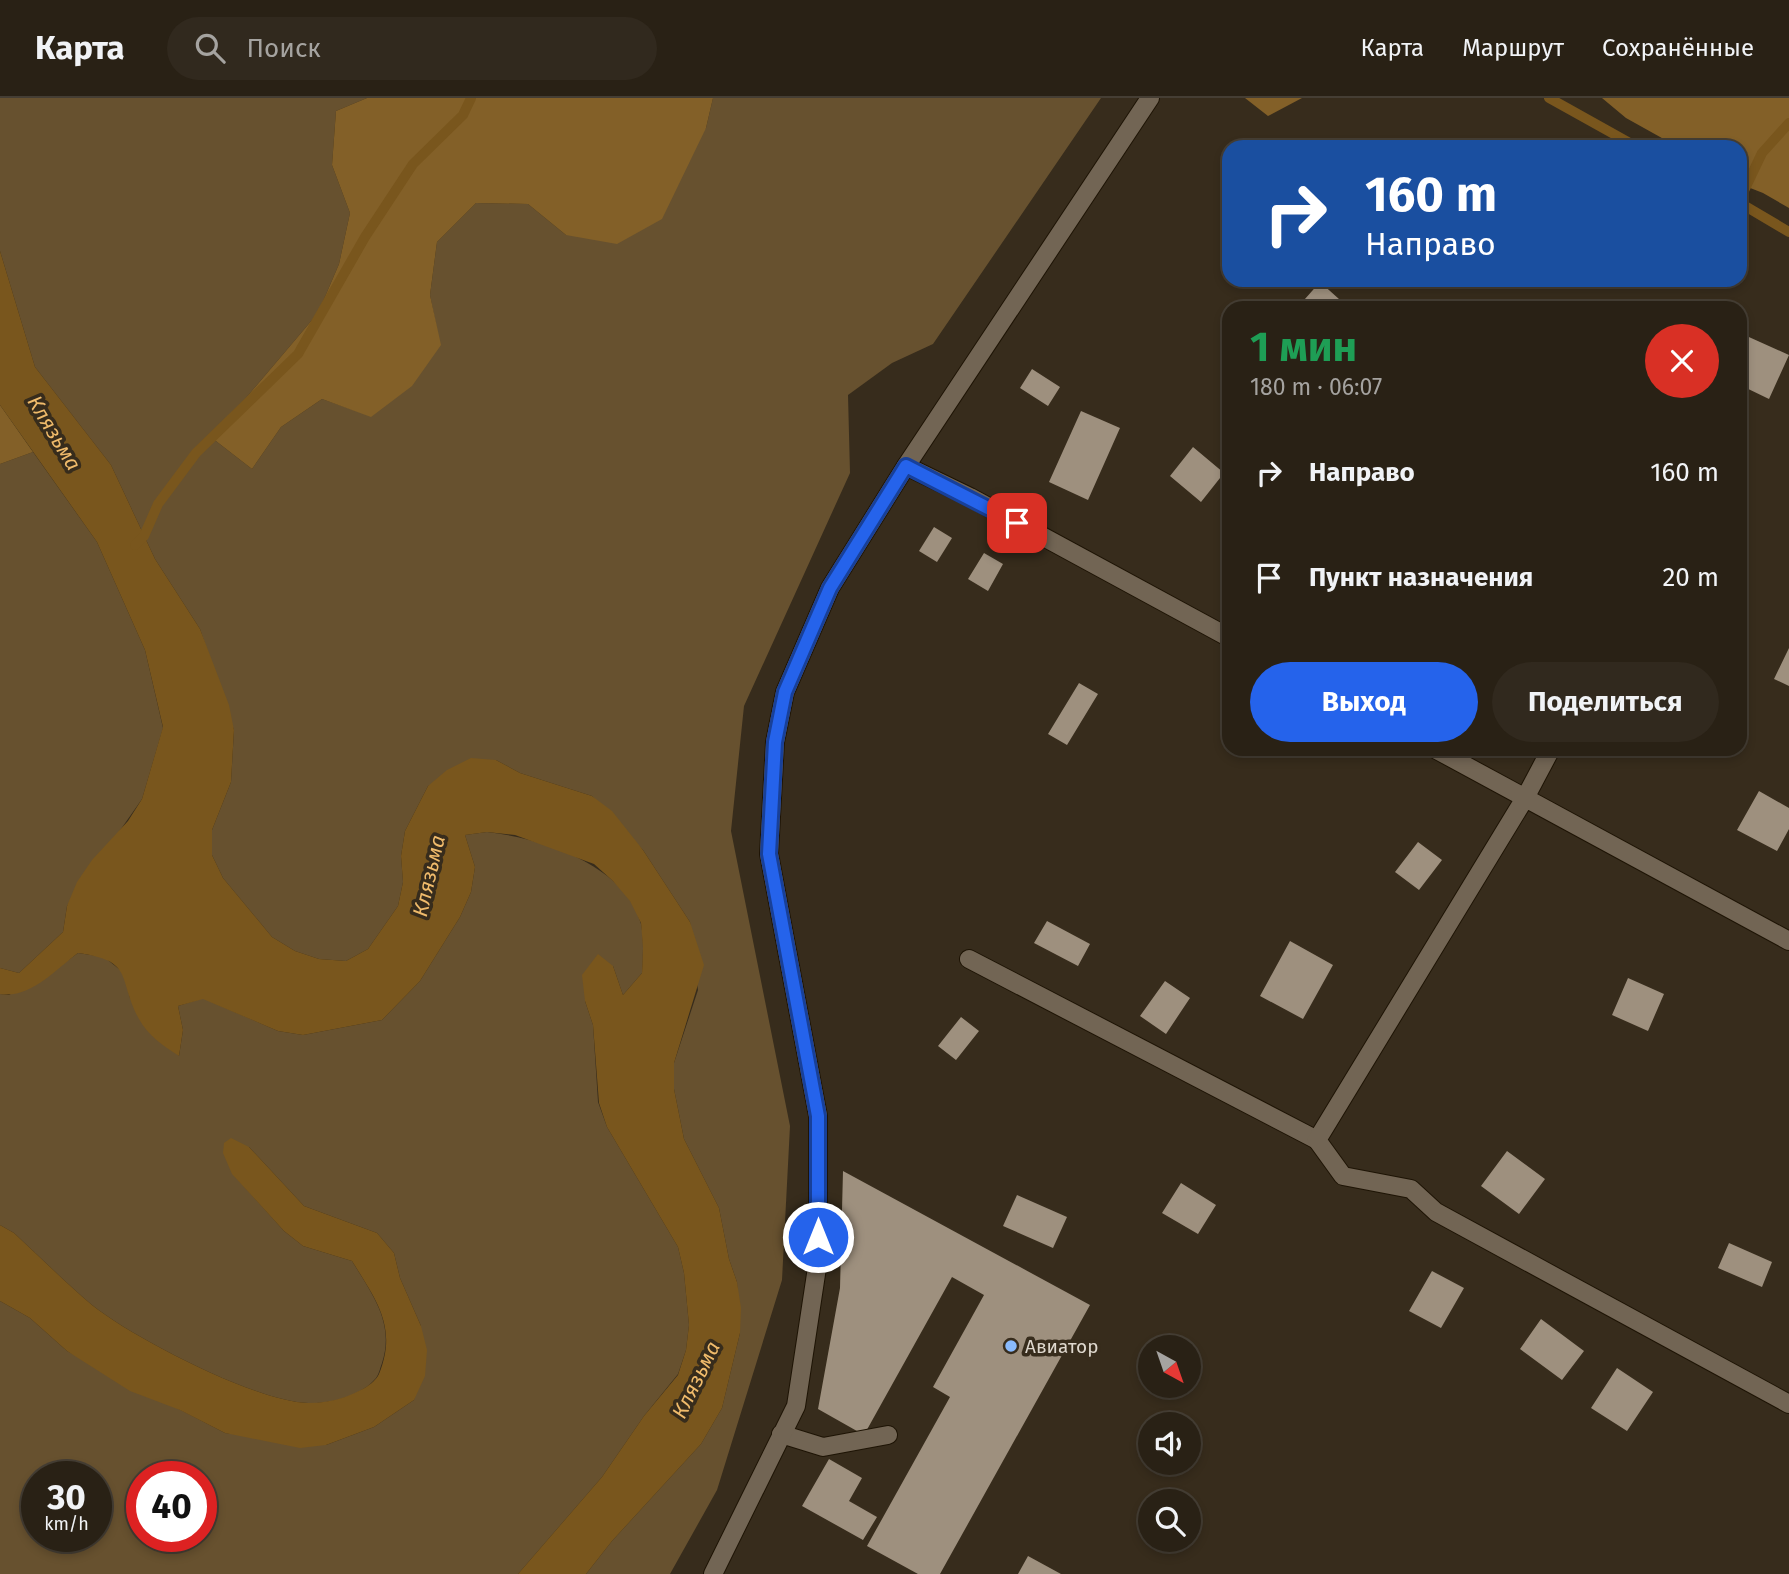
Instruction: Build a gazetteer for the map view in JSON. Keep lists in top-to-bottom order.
{
  "water": ["Клязьма"],
  "places": ["Авиатор"],
  "north": "bottom right",
  "page": {
    "header": "Карта",
    "search": "Поиск",
    "nav": ["Карта", "Маршрут", "Сохранённые"],
    "turn": ["160 m", "Направо"],
    "heading": ["1 мин", "180 m · 06:07"],
    "list": [
      {
        "name": "Направо",
        "value": "160 m"
      },
      {
        "name": "Пункт назначения",
        "value": "20 m"
      }
    ],
    "buttons": ["Выход", "Поделиться"],
    "speed": "30 km/h",
    "limit": "40"
  }
}
